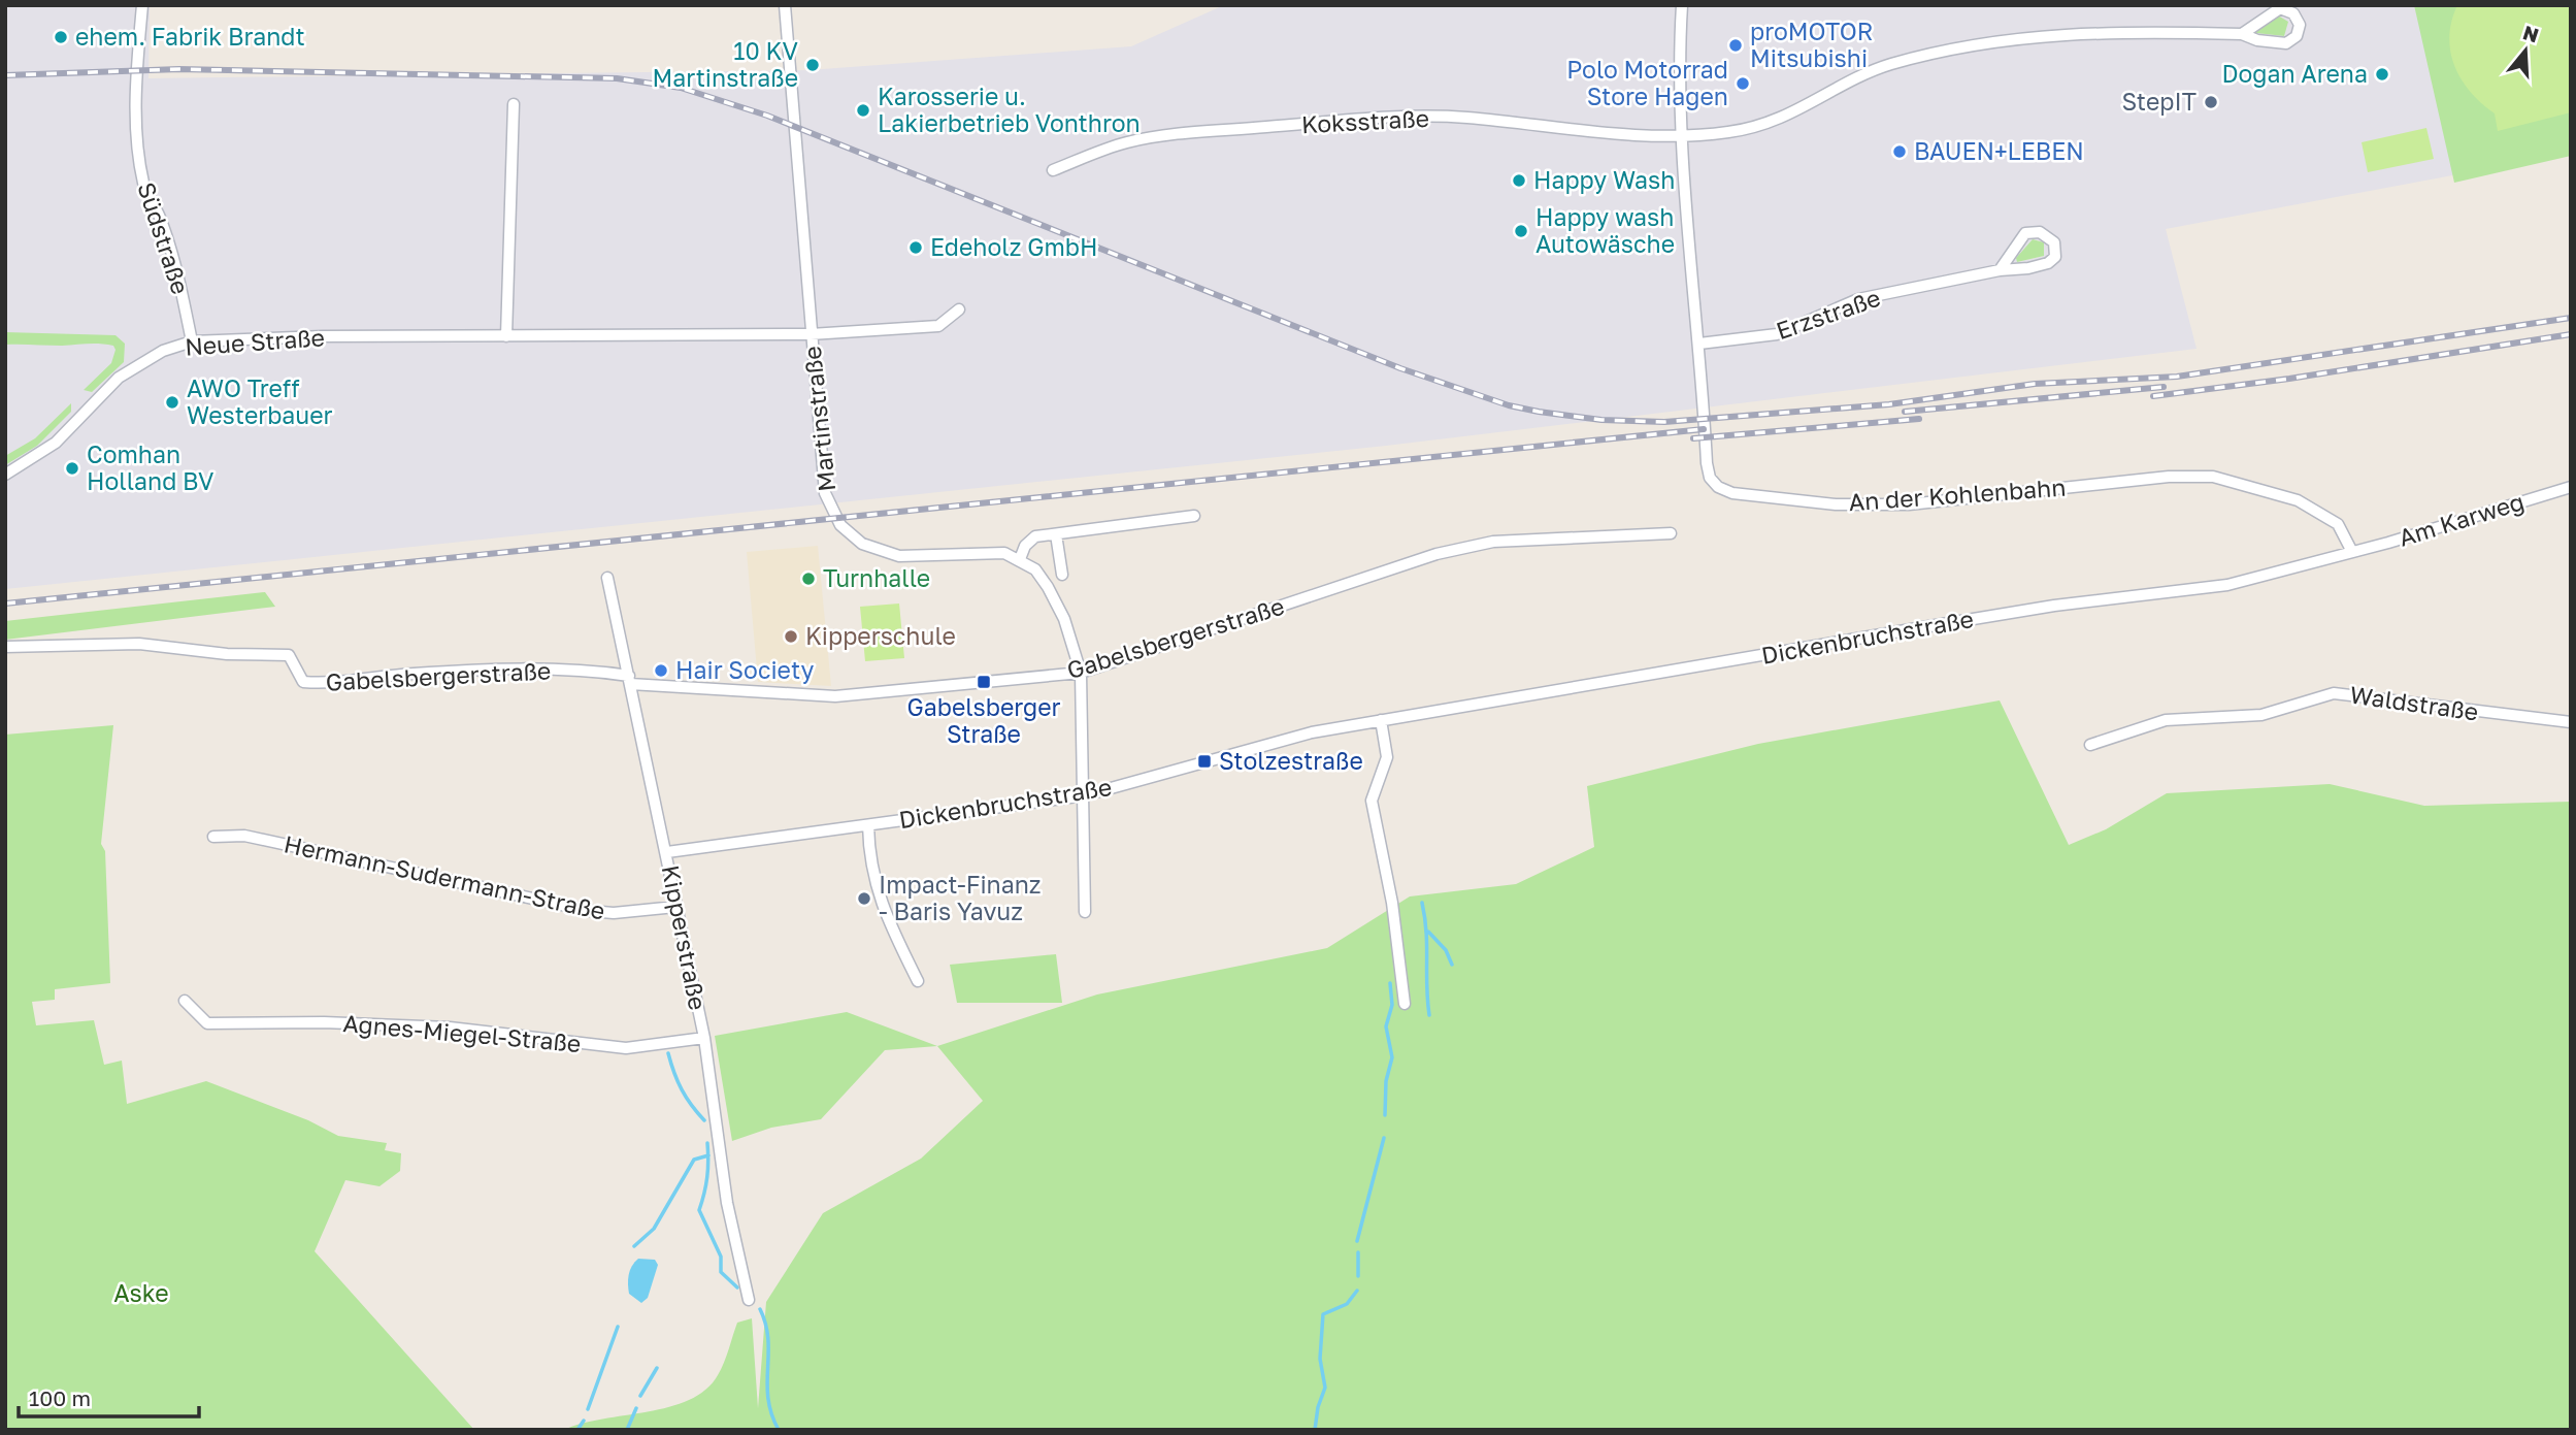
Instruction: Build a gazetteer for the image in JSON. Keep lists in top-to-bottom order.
{
  "streets": {
    "street": [
      "Koksstraße",
      "Südstraße",
      "Erzstraße",
      "Neue Straße",
      "Martinstraße",
      "An der Kohlenbahn",
      "Am Karweg",
      "Dickenbruchstraße",
      "Gabelsbergerstraße",
      "Waldstraße",
      "Hermann-Sudermann-Straße",
      "Kipperstraße",
      "Agnes-Miegel-Straße"
    ]
  },
  "crossings": [
    ["Koksstraße", "An der Kohlenbahn"],
    ["Südstraße", "Neue Straße"],
    ["Erzstraße", "An der Kohlenbahn"],
    ["Neue Straße", "Martinstraße"],
    ["An der Kohlenbahn", "Am Karweg"],
    ["An der Kohlenbahn", "Dickenbruchstraße"],
    ["Am Karweg", "Dickenbruchstraße"],
    ["Dickenbruchstraße", "Kipperstraße"],
    ["Gabelsbergerstraße", "Kipperstraße"],
    ["Hermann-Sudermann-Straße", "Kipperstraße"],
    ["Kipperstraße", "Agnes-Miegel-Straße"]
  ],
  "parks": ["Aske"],
  "places": {
    "other": [
      "ehem. Fabrik Brandt",
      "proMOTOR Mitsubishi",
      "10 KV Martinstraße",
      "Dogan Arena",
      "Polo Motorrad Store Hagen",
      "StepIT",
      "Karosserie u. Lakierbetrieb Vonthron",
      "BAUEN+LEBEN",
      "Happy Wash",
      "Happy wash Autowäsche",
      "Edeholz GmbH",
      "AWO Treff Westerbauer",
      "Comhan Holland BV",
      "Turnhalle",
      "Kipperschule",
      "Hair Society",
      "Impact-Finanz - Baris Yavuz"
    ],
    "transit": ["Gabelsberger Straße", "Stolzestraße"]
  },
  "scale_bar": "100 m",
  "north": "top"
}
